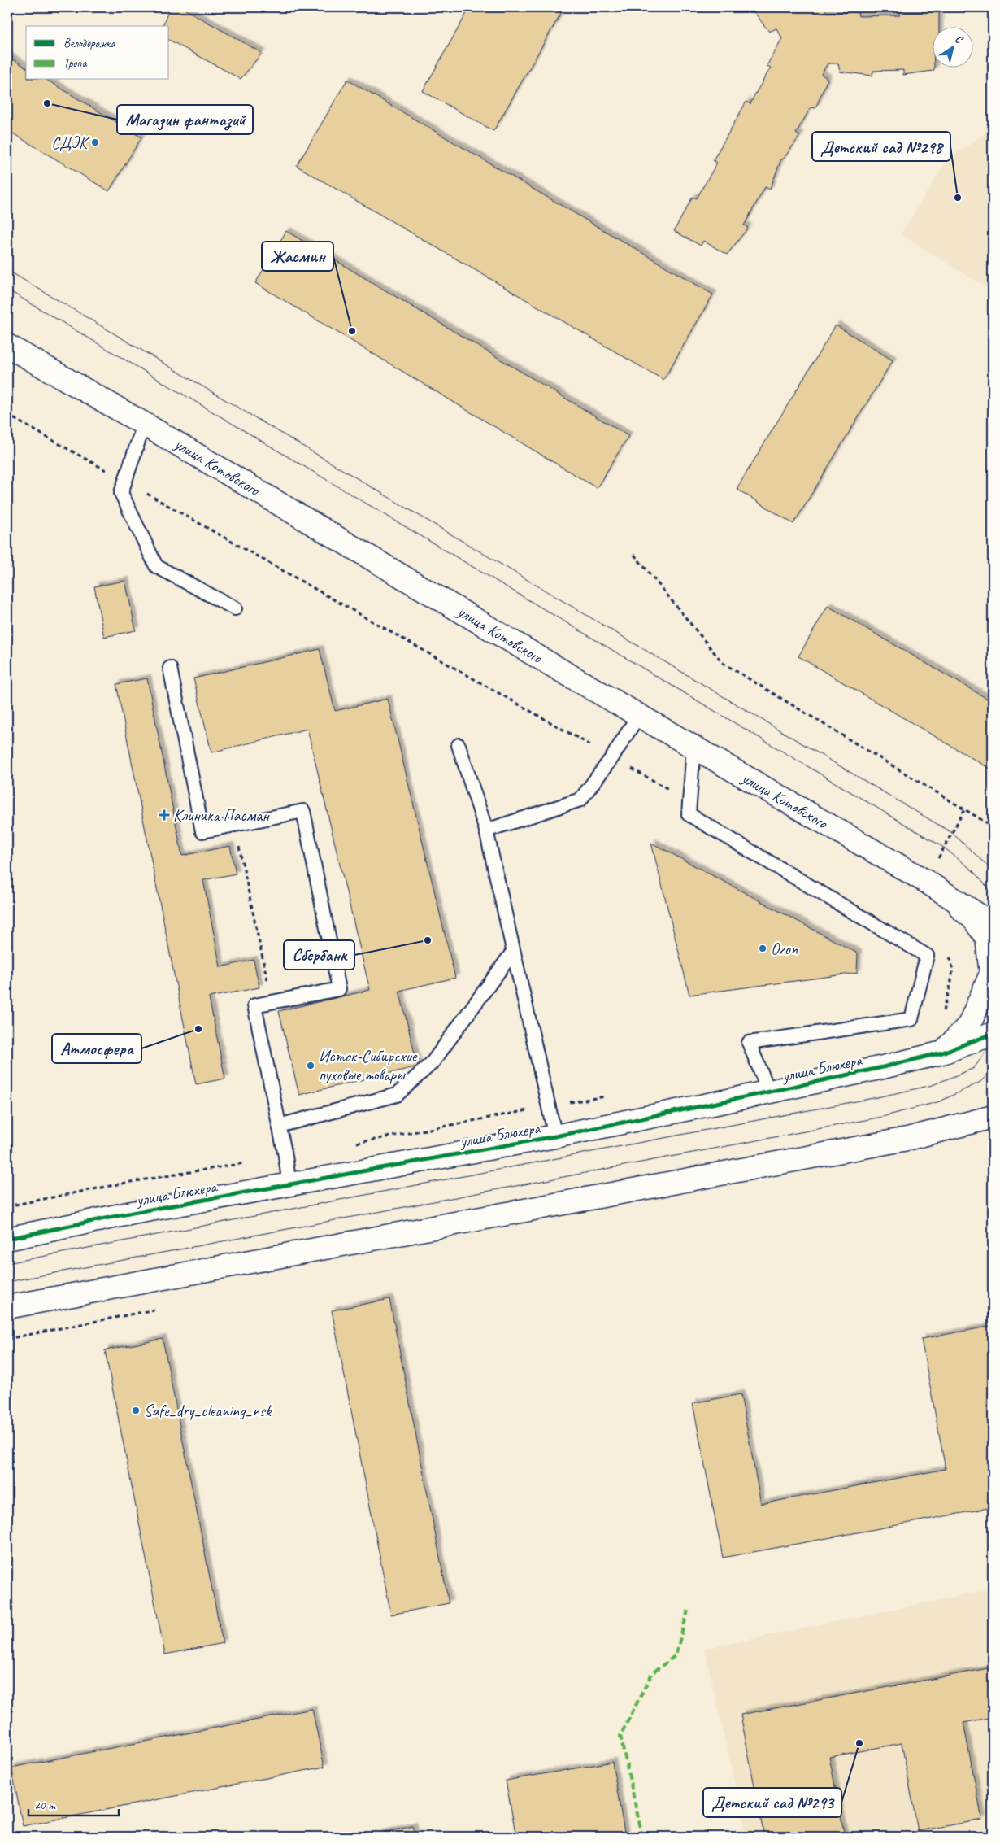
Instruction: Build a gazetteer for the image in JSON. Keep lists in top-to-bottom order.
{
  "streets": {
    "street": ["улица Котовского", "улица Блюхера"]
  },
  "places": {
    "other": [
      "Магазин фантазий",
      "СДЭК",
      "Детский сад №298",
      "Жасмин",
      "Сбербанк",
      "Ozon",
      "Атмосфера",
      "Исток-Сибирские пуховые товары",
      "Safe_dry_cleaning_nsk",
      "Детский сад №293"
    ],
    "health": ["Клиника Пасман"]
  },
  "legend": ["Велодорожка", "Тропа"],
  "scale_bar": "20 m",
  "north": "top right"
}
